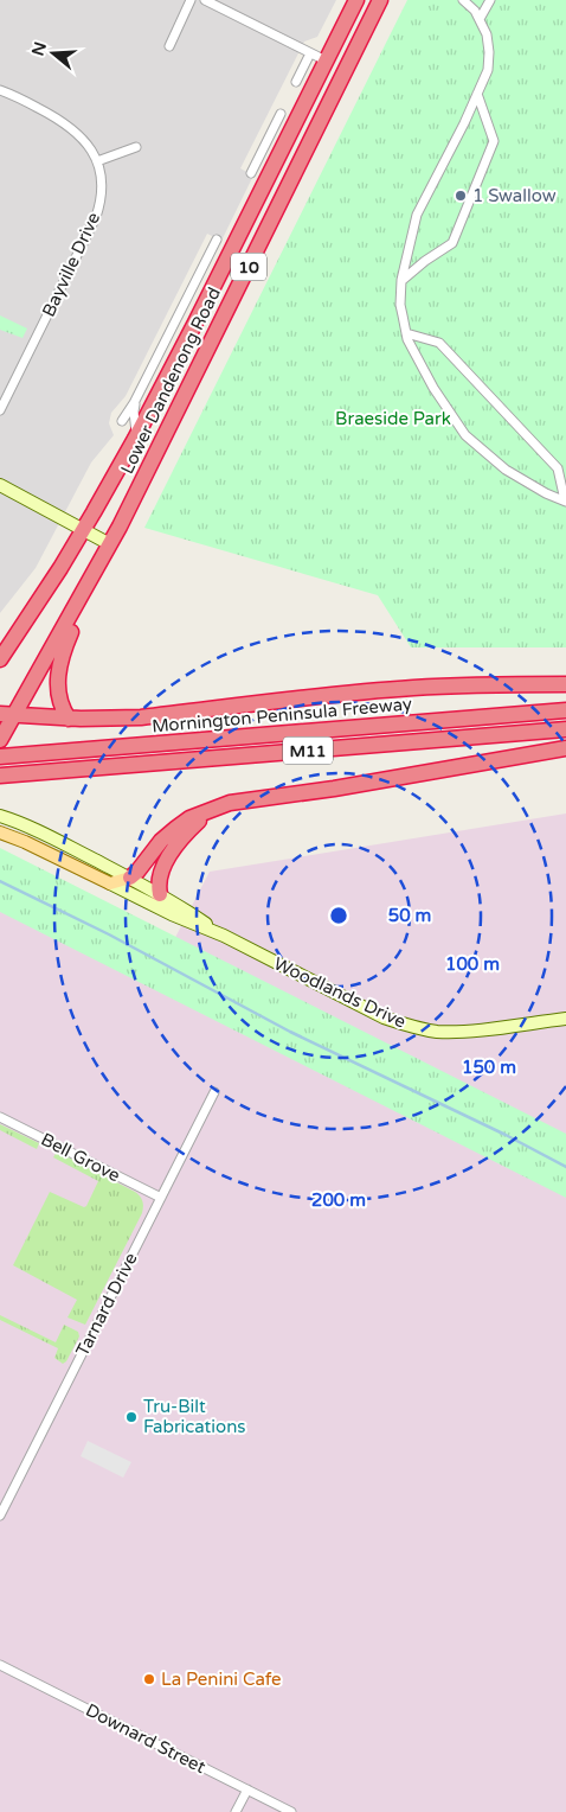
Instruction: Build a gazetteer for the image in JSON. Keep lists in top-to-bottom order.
{
  "streets": {
    "highway": [
      "10",
      "Lower Dandenong Road",
      "Mornington Peninsula Freeway",
      "M11"
    ],
    "main road": ["Woodlands Drive"],
    "street": [
      "Bayville Drive",
      "Bell Grove",
      "Tarnard Drive",
      "Downard Street"
    ]
  },
  "crossings": [
    ["Bell Grove", "Tarnard Drive"]
  ],
  "parks": ["Braeside Park"],
  "places": ["1 Swallow", "Tru-Bilt Fabrications", "La Penini Cafe"],
  "north": "left",
  "rings": [
    "50 m",
    "100 m",
    "150 m",
    "200 m"
  ]
}
